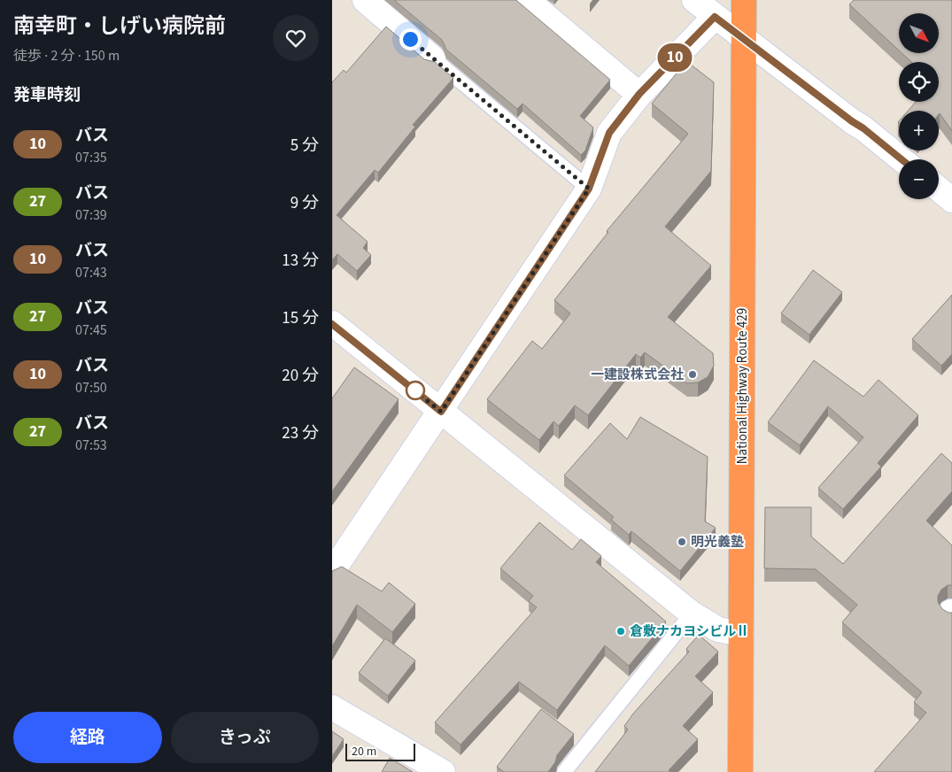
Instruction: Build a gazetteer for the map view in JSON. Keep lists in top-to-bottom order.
{
  "streets": {
    "highway": ["National Highway Route 429"]
  },
  "places": ["一建設株式会社", "明光義塾", "倉敷ナカヨシビルⅡ"],
  "lines": ["bus line 10"],
  "scale_bar": "20 m",
  "north": "bottom right",
  "page": {
    "heading": [
      ["南幸町・しげい病院前", "徒歩 · 2 分 · 150 m"],
      "発車時刻"
    ],
    "on_map": "10",
    "map_buttons": ["+", "−"],
    "list": [
      {
        "mark": "10",
        "name": "バス",
        "note": "07:35",
        "value": "5 分"
      },
      {
        "mark": "27",
        "name": "バス",
        "note": "07:39",
        "value": "9 分"
      },
      {
        "mark": "10",
        "name": "バス",
        "note": "07:43",
        "value": "13 分"
      },
      {
        "mark": "27",
        "name": "バス",
        "note": "07:45",
        "value": "15 分"
      },
      {
        "mark": "10",
        "name": "バス",
        "note": "07:50",
        "value": "20 分"
      },
      {
        "mark": "27",
        "name": "バス",
        "note": "07:53",
        "value": "23 分"
      }
    ],
    "buttons": ["経路", "きっぷ"],
    "scale": "20 m"
  }
}
